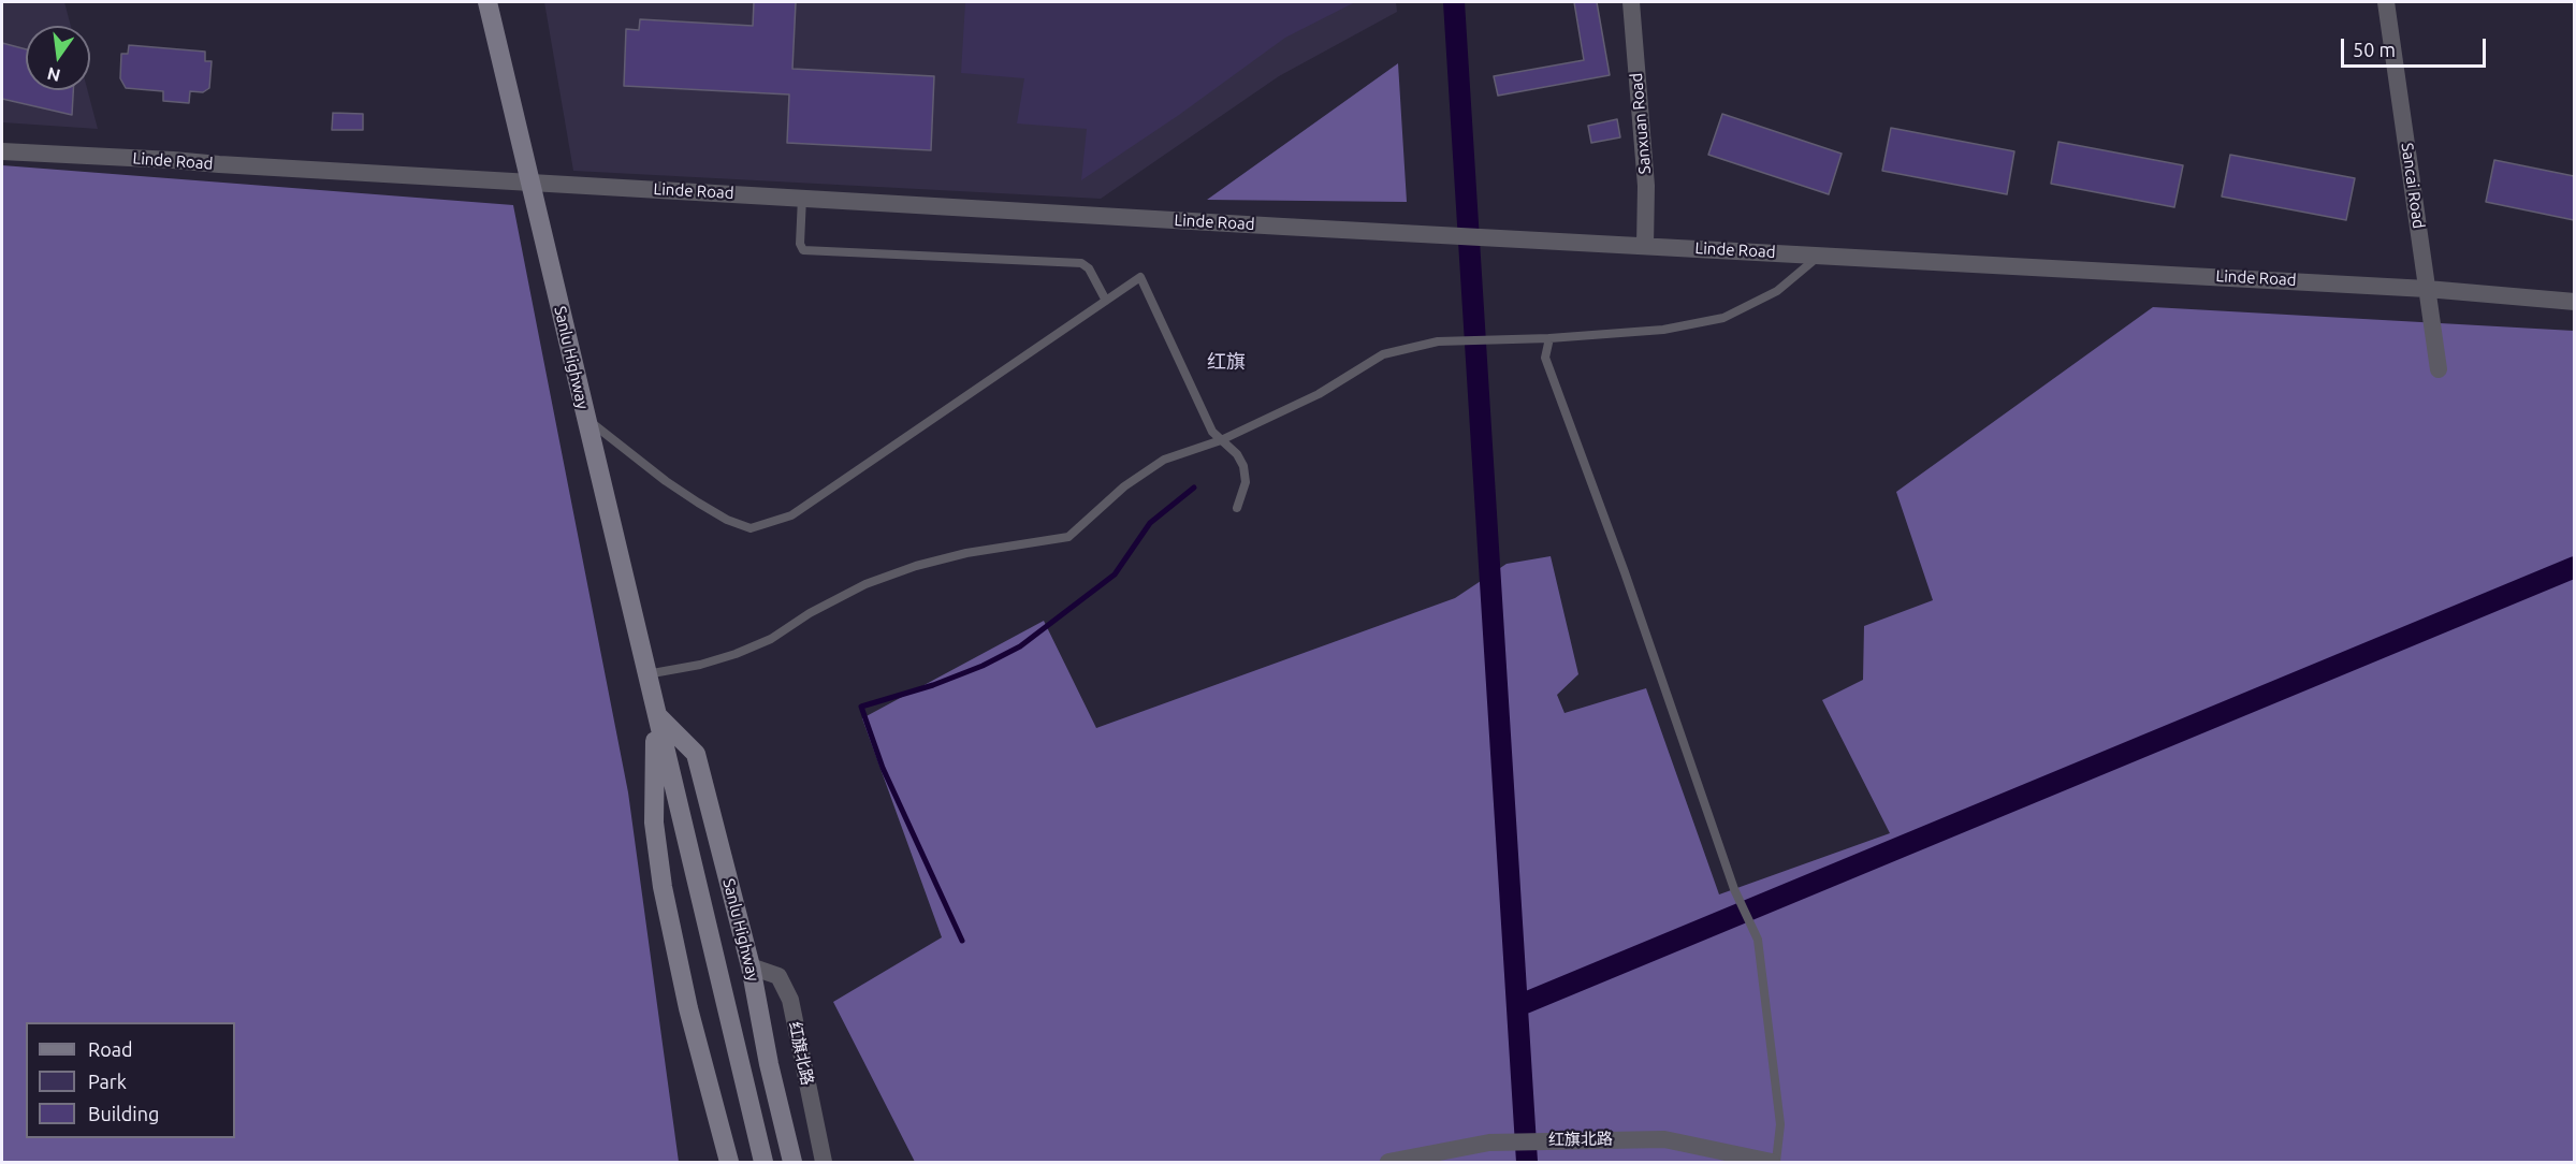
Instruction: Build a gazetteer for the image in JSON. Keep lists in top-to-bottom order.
{
  "streets": {
    "main road": ["Sanlu Highway"],
    "street": [
      "Sanxuan Road",
      "Linde Road",
      "Sancai Road",
      "红旗北路"
    ]
  },
  "crossings": [
    ["Sanxuan Road", "Linde Road"],
    ["Linde Road", "Sancai Road"],
    ["Linde Road", "Sanlu Highway"],
    ["Sanlu Highway", "红旗北路"]
  ],
  "districts": ["红旗"],
  "legend": ["Road", "Park", "Building"],
  "scale_bar": "50 m",
  "north": "bottom"
}
